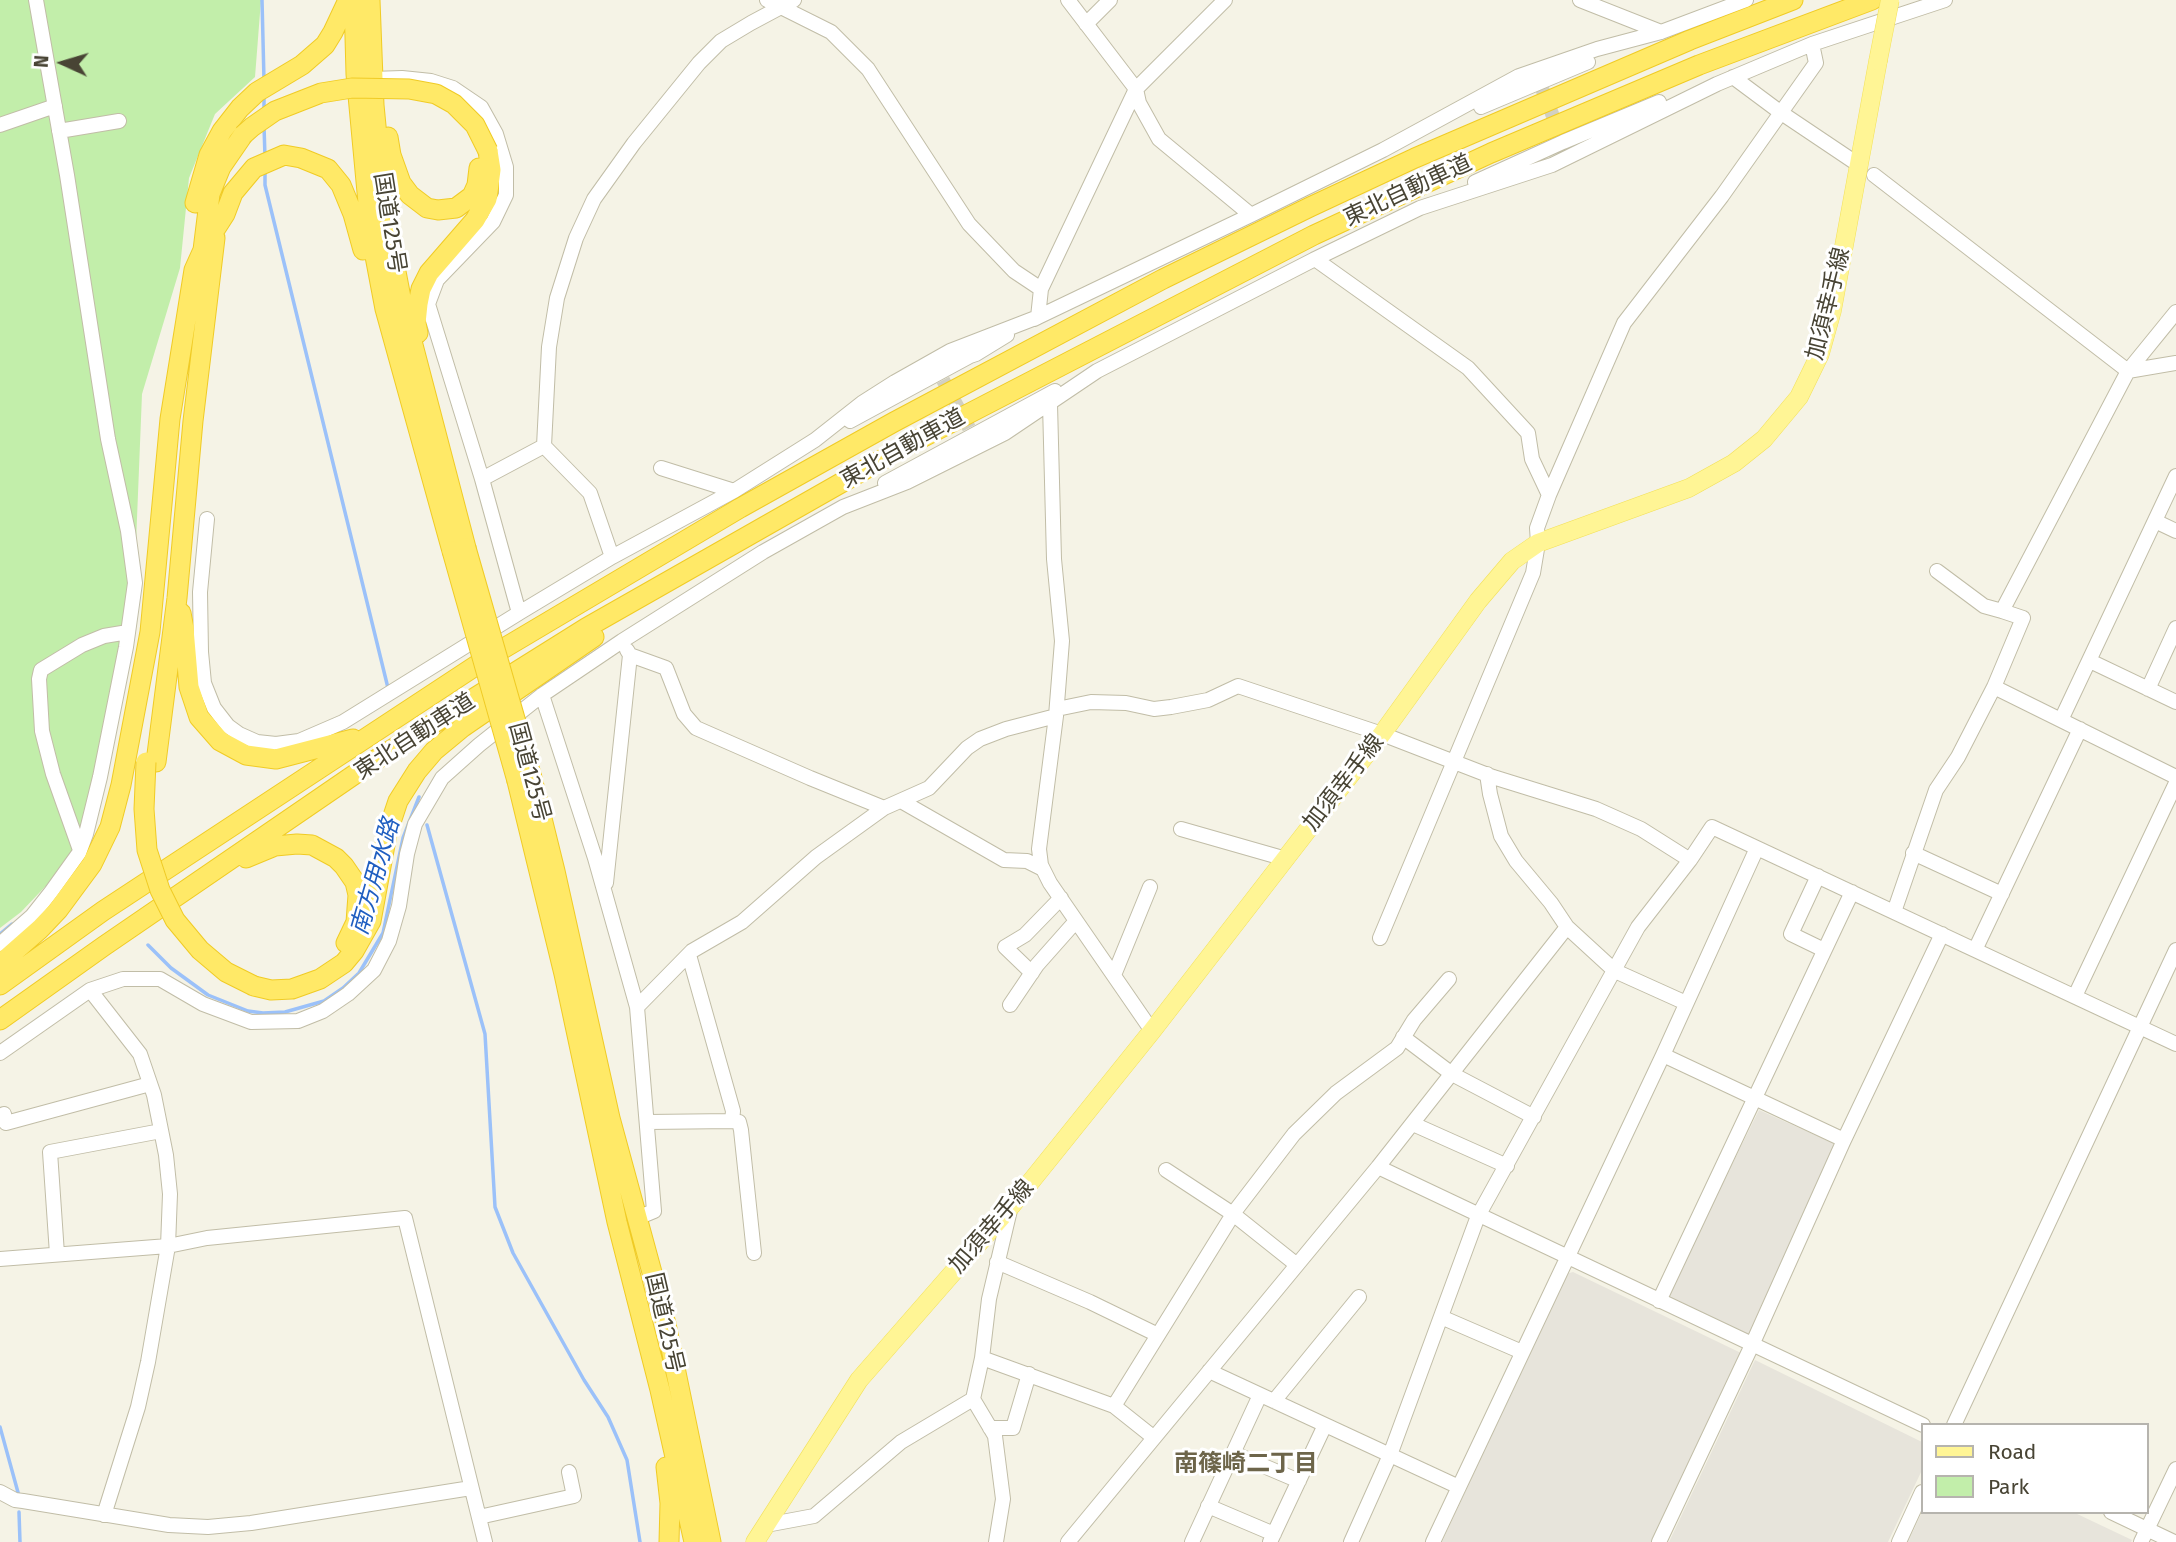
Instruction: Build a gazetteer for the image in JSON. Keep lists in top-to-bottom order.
{
  "streets": {
    "highway": ["東北自動車道", "国道125号"],
    "main road": ["加須幸手線"]
  },
  "districts": ["南篠崎二丁目"],
  "water": ["南方用水路"],
  "legend": ["Road", "Park"],
  "north": "left"
}
